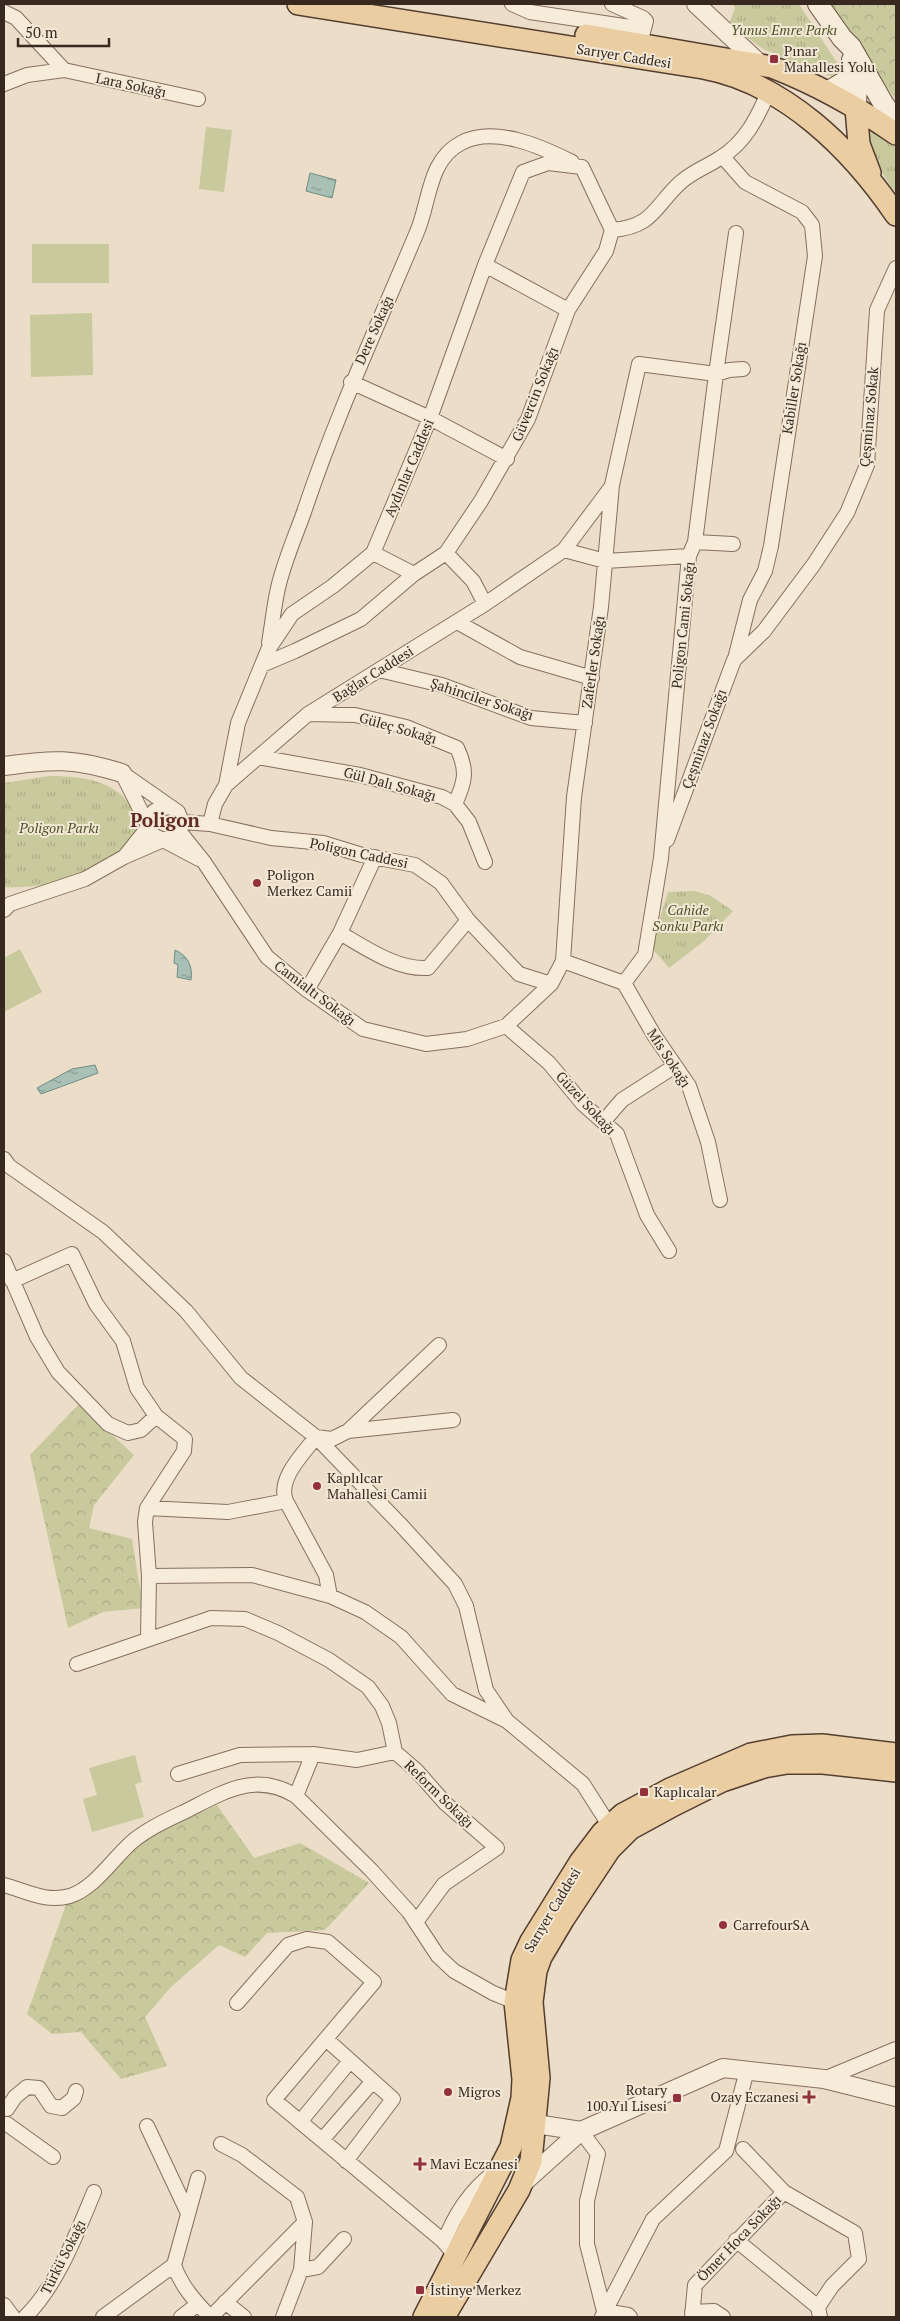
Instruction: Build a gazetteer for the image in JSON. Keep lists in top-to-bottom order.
{
  "streets": {
    "main road": ["Sarıyer Caddesi"],
    "street": [
      "Lara Sokağı",
      "Dere Sokağı",
      "Kabiller Sokağı",
      "Güvercin Sokağı",
      "Çeşminaz Sokak",
      "Aydınlar Caddesi",
      "Poligon Cami Sokağı",
      "Zaferler Sokağı",
      "Bağlar Caddesi",
      "Şahinciler Sokağı",
      "Güleç Sokağı",
      "Çeşminaz Sokağı",
      "Gül Dalı Sokağı",
      "Poligon Caddesi",
      "Camialtı Sokağı",
      "Mis Sokağı",
      "Güzel Sokağı",
      "Reform Sokağı",
      "Ömer Hoca Sokağı",
      "Türkü Sokağı"
    ]
  },
  "crossings": [
    ["Dere Sokağı", "Aydınlar Caddesi"],
    ["Kabiller Sokağı", "Çeşminaz Sokağı"],
    ["Güvercin Sokağı", "Aydınlar Caddesi"],
    ["Çeşminaz Sokak", "Çeşminaz Sokağı"],
    ["Aydınlar Caddesi", "Bağlar Caddesi"],
    ["Poligon Cami Sokağı", "Zaferler Sokağı"],
    ["Poligon Cami Sokağı", "Çeşminaz Sokağı"],
    ["Poligon Cami Sokağı", "Mis Sokağı"],
    ["Zaferler Sokağı", "Bağlar Caddesi"],
    ["Zaferler Sokağı", "Şahinciler Sokağı"],
    ["Zaferler Sokağı", "Camialtı Sokağı"],
    ["Bağlar Caddesi", "Şahinciler Sokağı"],
    ["Bağlar Caddesi", "Güleç Sokağı"],
    ["Bağlar Caddesi", "Gül Dalı Sokağı"],
    ["Bağlar Caddesi", "Poligon Caddesi"],
    ["Güleç Sokağı", "Gül Dalı Sokağı"],
    ["Poligon Caddesi", "Camialtı Sokağı"],
    ["Camialtı Sokağı", "Güzel Sokağı"]
  ],
  "districts": ["Poligon"],
  "parks": ["Yunus Emre Parkı", "Poligon Parkı", "Cahide Sonku Parkı"],
  "places": {
    "transit": [
      "Pınar Mahallesi Yolu",
      "Kaplıcalar",
      "Rotary 100.Yıl Lisesi",
      "İstinye Merkez"
    ],
    "other": [
      "Poligon Merkez Camii",
      "Kaplılcar Mahallesi Camii",
      "CarrefourSA",
      "Migros"
    ],
    "health": ["Ozay Eczanesi", "Mavi Eczanesi"]
  },
  "scale_bar": "50 m"
}
